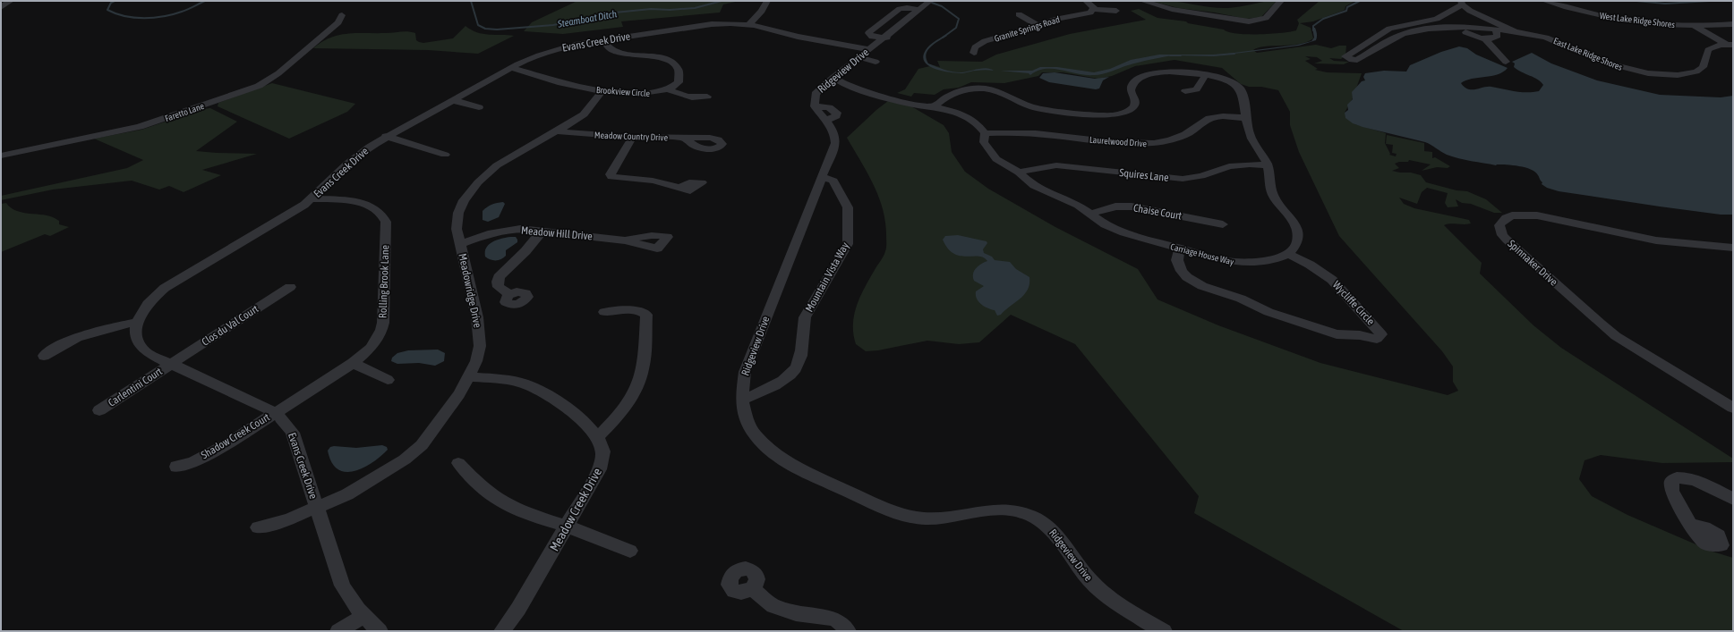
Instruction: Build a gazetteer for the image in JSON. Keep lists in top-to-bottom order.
{
  "streets": {
    "street": [
      "West Lake Ridge Shores",
      "Granite Springs Road",
      "Evans Creek Drive",
      "East Lake Ridge Shores",
      "Ridgeview Drive",
      "Brookview Circle",
      "Faretto Lane",
      "Meadow Country Drive",
      "Laurelwood Drive",
      "Squires Lane",
      "Chaise Court",
      "Meadow Hill Drive",
      "Carriage House Way",
      "Spinnaker Drive",
      "Mountain Vista Way",
      "Rolling Brook Lane",
      "Meadowridge Drive",
      "Wycliffe Circle",
      "Clos du Val Court",
      "Carlentini Court",
      "Shadow Creek Court",
      "Meadow Creek Drive"
    ]
  },
  "crossings": [
    ["Evans Creek Drive", "Ridgeview Drive"],
    ["Evans Creek Drive", "Brookview Circle"],
    ["Evans Creek Drive", "Rolling Brook Lane"],
    ["Evans Creek Drive", "Meadowridge Drive"],
    ["Evans Creek Drive", "Clos du Val Court"],
    ["Evans Creek Drive", "Carlentini Court"],
    ["Evans Creek Drive", "Shadow Creek Court"],
    ["Ridgeview Drive", "Mountain Vista Way"],
    ["Brookview Circle", "Meadowridge Drive"],
    ["Meadow Country Drive", "Meadowridge Drive"],
    ["Laurelwood Drive", "Carriage House Way"],
    ["Squires Lane", "Carriage House Way"],
    ["Chaise Court", "Carriage House Way"],
    ["Meadow Hill Drive", "Meadowridge Drive"],
    ["Carriage House Way", "Wycliffe Circle"],
    ["Rolling Brook Lane", "Shadow Creek Court"],
    ["Meadowridge Drive", "Meadow Creek Drive"],
    ["Clos du Val Court", "Carlentini Court"]
  ],
  "water": ["Steamboat Ditch"]
}
